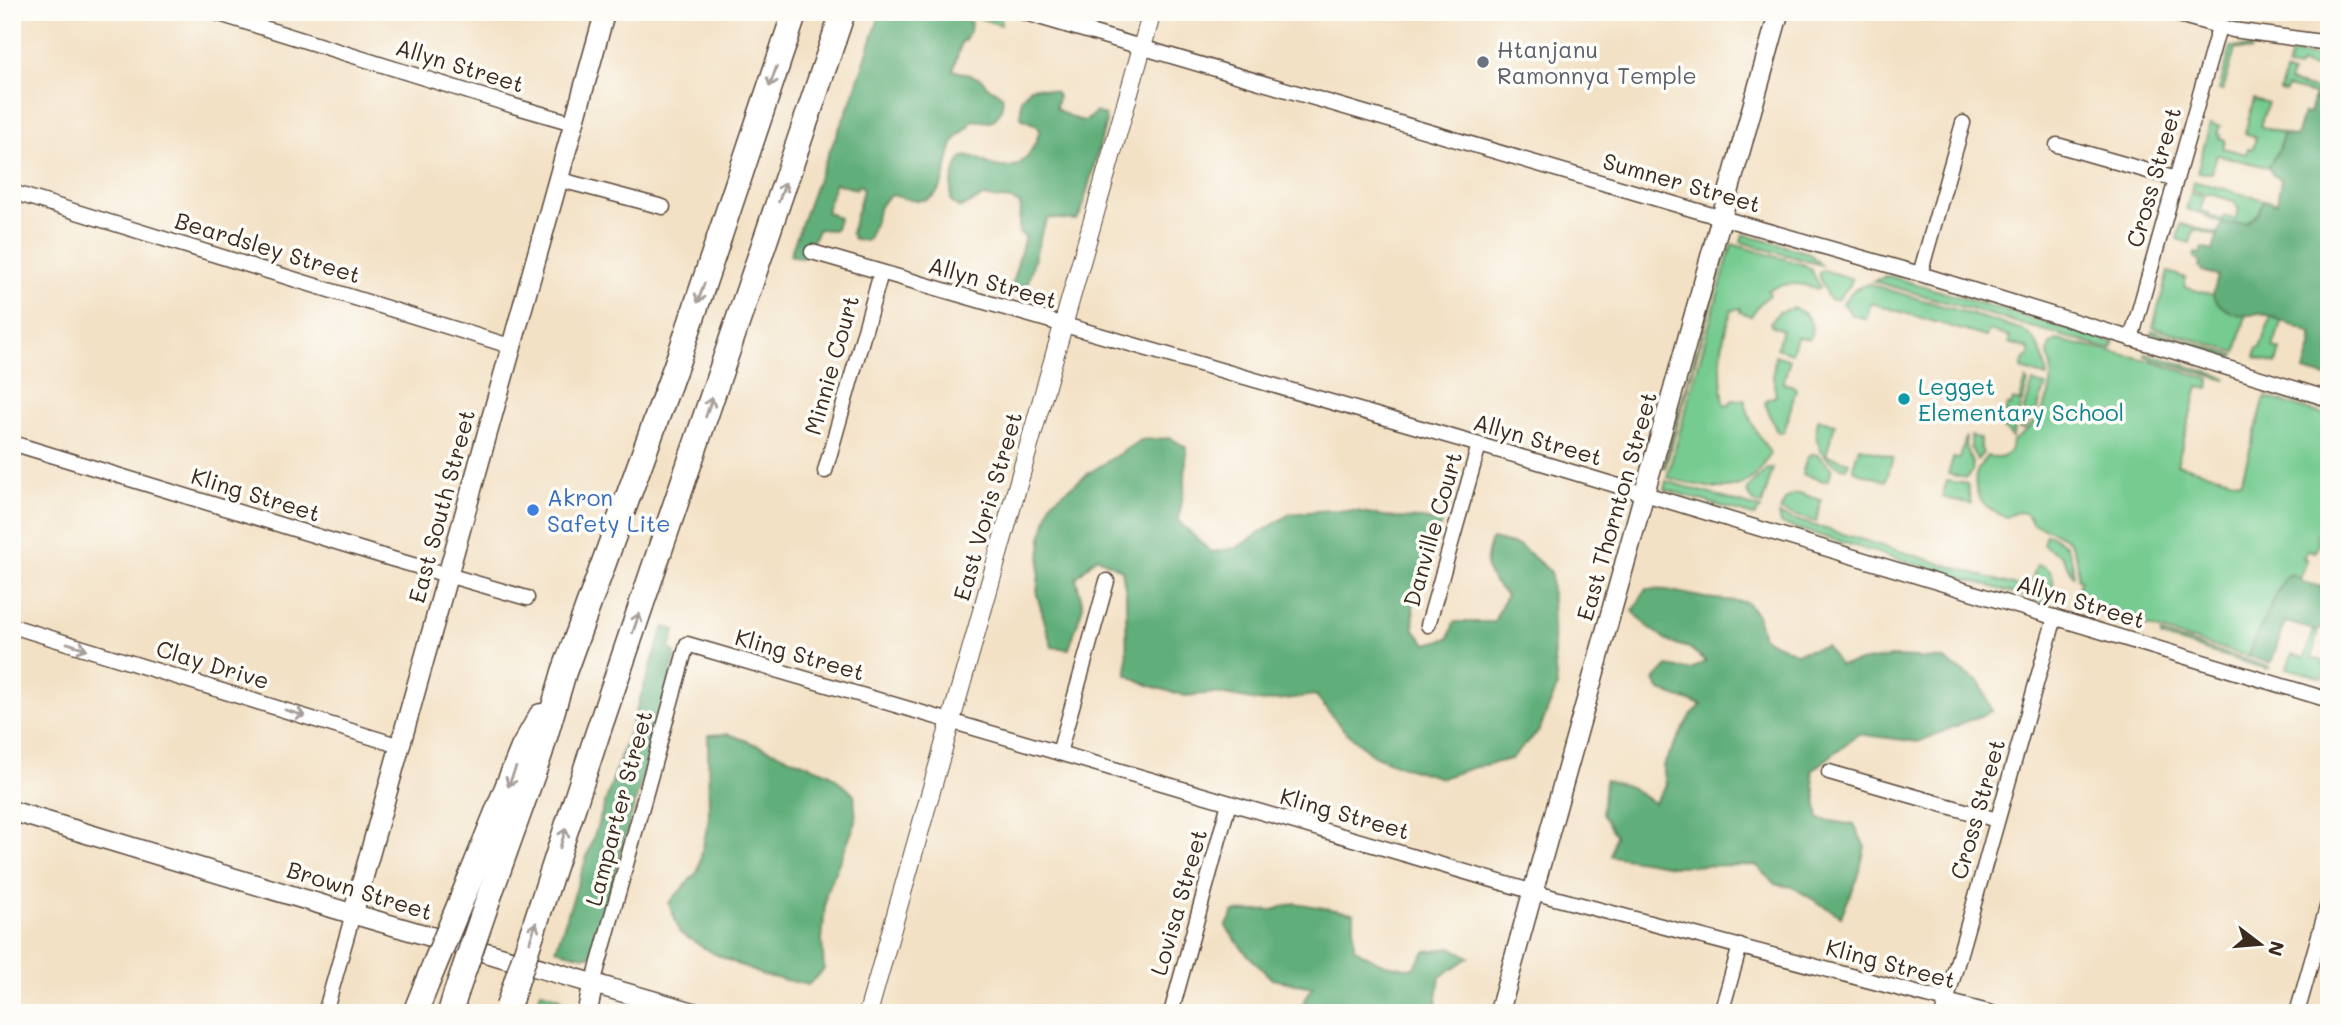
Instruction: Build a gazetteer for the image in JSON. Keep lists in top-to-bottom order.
{
  "streets": {
    "main road": ["East South Street", "East Thornton Street", "Brown Street"],
    "street": [
      "Allyn Street",
      "Cross Street",
      "Sumner Street",
      "Beardsley Street",
      "Minnie Court",
      "Kling Street",
      "East Voris Street",
      "Danville Court",
      "Clay Drive",
      "Lamparter Street",
      "Lovisa Street"
    ]
  },
  "crossings": [
    ["Allyn Street", "Cross Street"],
    ["Allyn Street", "Minnie Court"],
    ["Allyn Street", "East South Street"],
    ["Allyn Street", "East Voris Street"],
    ["Allyn Street", "East Thornton Street"],
    ["Allyn Street", "Danville Court"],
    ["Cross Street", "Sumner Street"],
    ["Cross Street", "Kling Street"],
    ["Sumner Street", "East Voris Street"],
    ["Sumner Street", "East Thornton Street"],
    ["Beardsley Street", "East South Street"],
    ["Kling Street", "East South Street"],
    ["Kling Street", "East Voris Street"],
    ["Kling Street", "East Thornton Street"],
    ["Kling Street", "Lamparter Street"],
    ["Kling Street", "Lovisa Street"],
    ["East South Street", "Clay Drive"],
    ["East South Street", "Brown Street"],
    ["Lamparter Street", "Brown Street"]
  ],
  "one_way": ["Clay Drive"],
  "places": ["Htanjanu Ramonnya Temple", "Legget Elementary School", "Akron Safety Lite"],
  "north": "right"
}
